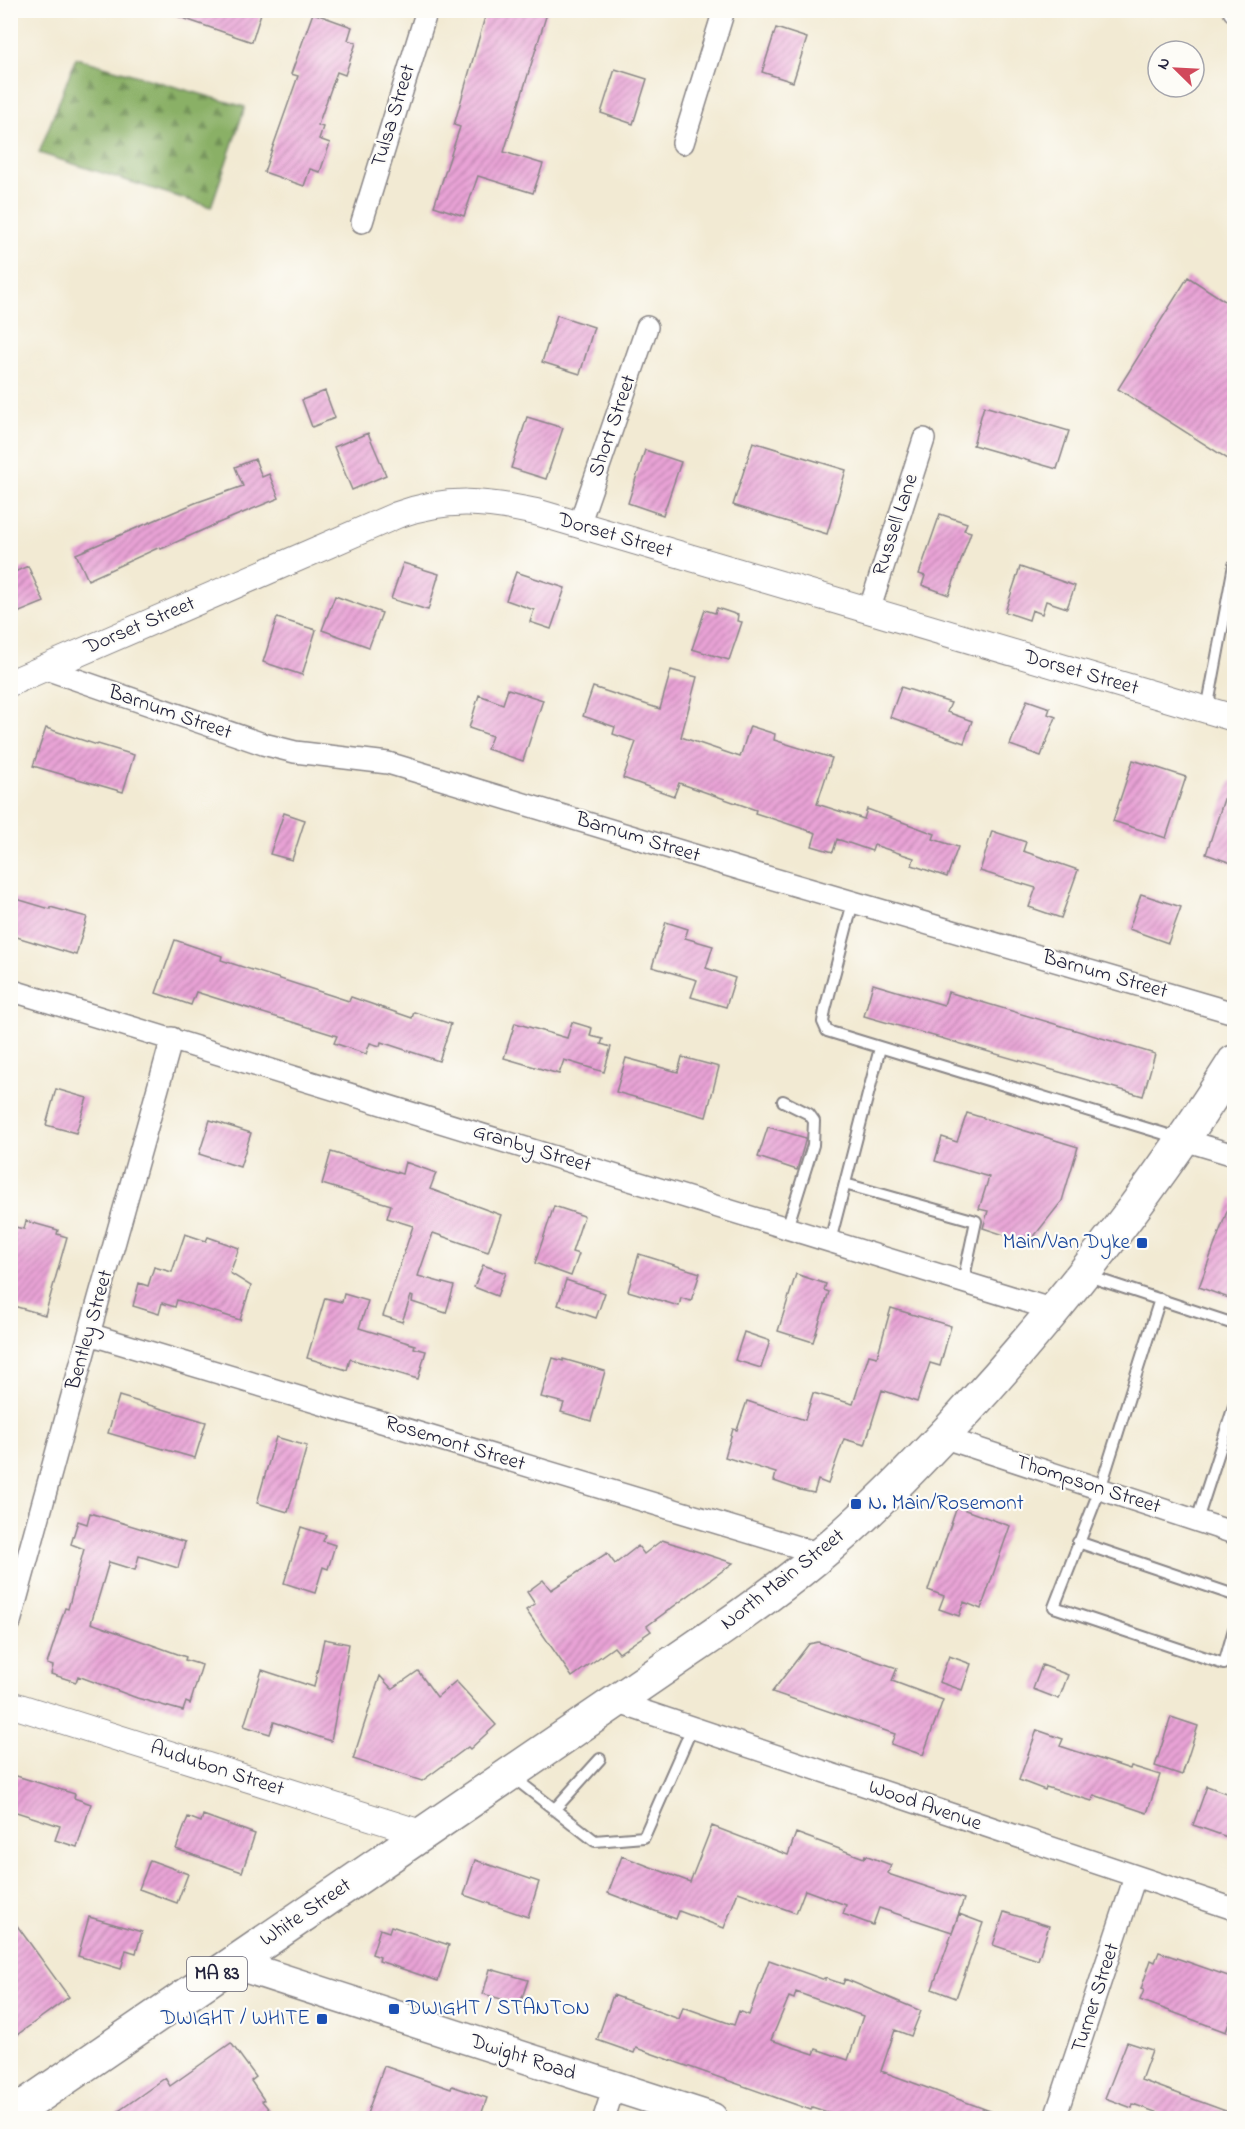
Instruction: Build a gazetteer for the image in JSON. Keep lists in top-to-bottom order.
{
  "streets": {
    "main road": [
      "North Main Street",
      "White Street",
      "MA 83",
      "Dwight Road"
    ],
    "street": [
      "Tulsa Street",
      "Short Street",
      "Russell Lane",
      "Dorset Street",
      "Barnum Street",
      "Granby Street",
      "Bentley Street",
      "Rosemont Street",
      "Thompson Street",
      "Audubon Street",
      "Wood Avenue",
      "Turner Street"
    ]
  },
  "crossings": [
    ["Short Street", "Dorset Street"],
    ["Russell Lane", "Dorset Street"],
    ["Dorset Street", "Barnum Street"],
    ["Granby Street", "Bentley Street"],
    ["Granby Street", "North Main Street"],
    ["Bentley Street", "Rosemont Street"],
    ["Rosemont Street", "North Main Street"],
    ["Thompson Street", "North Main Street"],
    ["North Main Street", "Audubon Street"],
    ["North Main Street", "Wood Avenue"],
    ["North Main Street", "White Street"],
    ["Audubon Street", "White Street"],
    ["Wood Avenue", "Turner Street"],
    ["White Street", "Dwight Road"]
  ],
  "places": {
    "transit": [
      "Main/Van Dyke",
      "N. Main/Rosemont",
      "DWIGHT / STANTON",
      "DWIGHT / WHITE"
    ]
  },
  "north": "top left"
}
